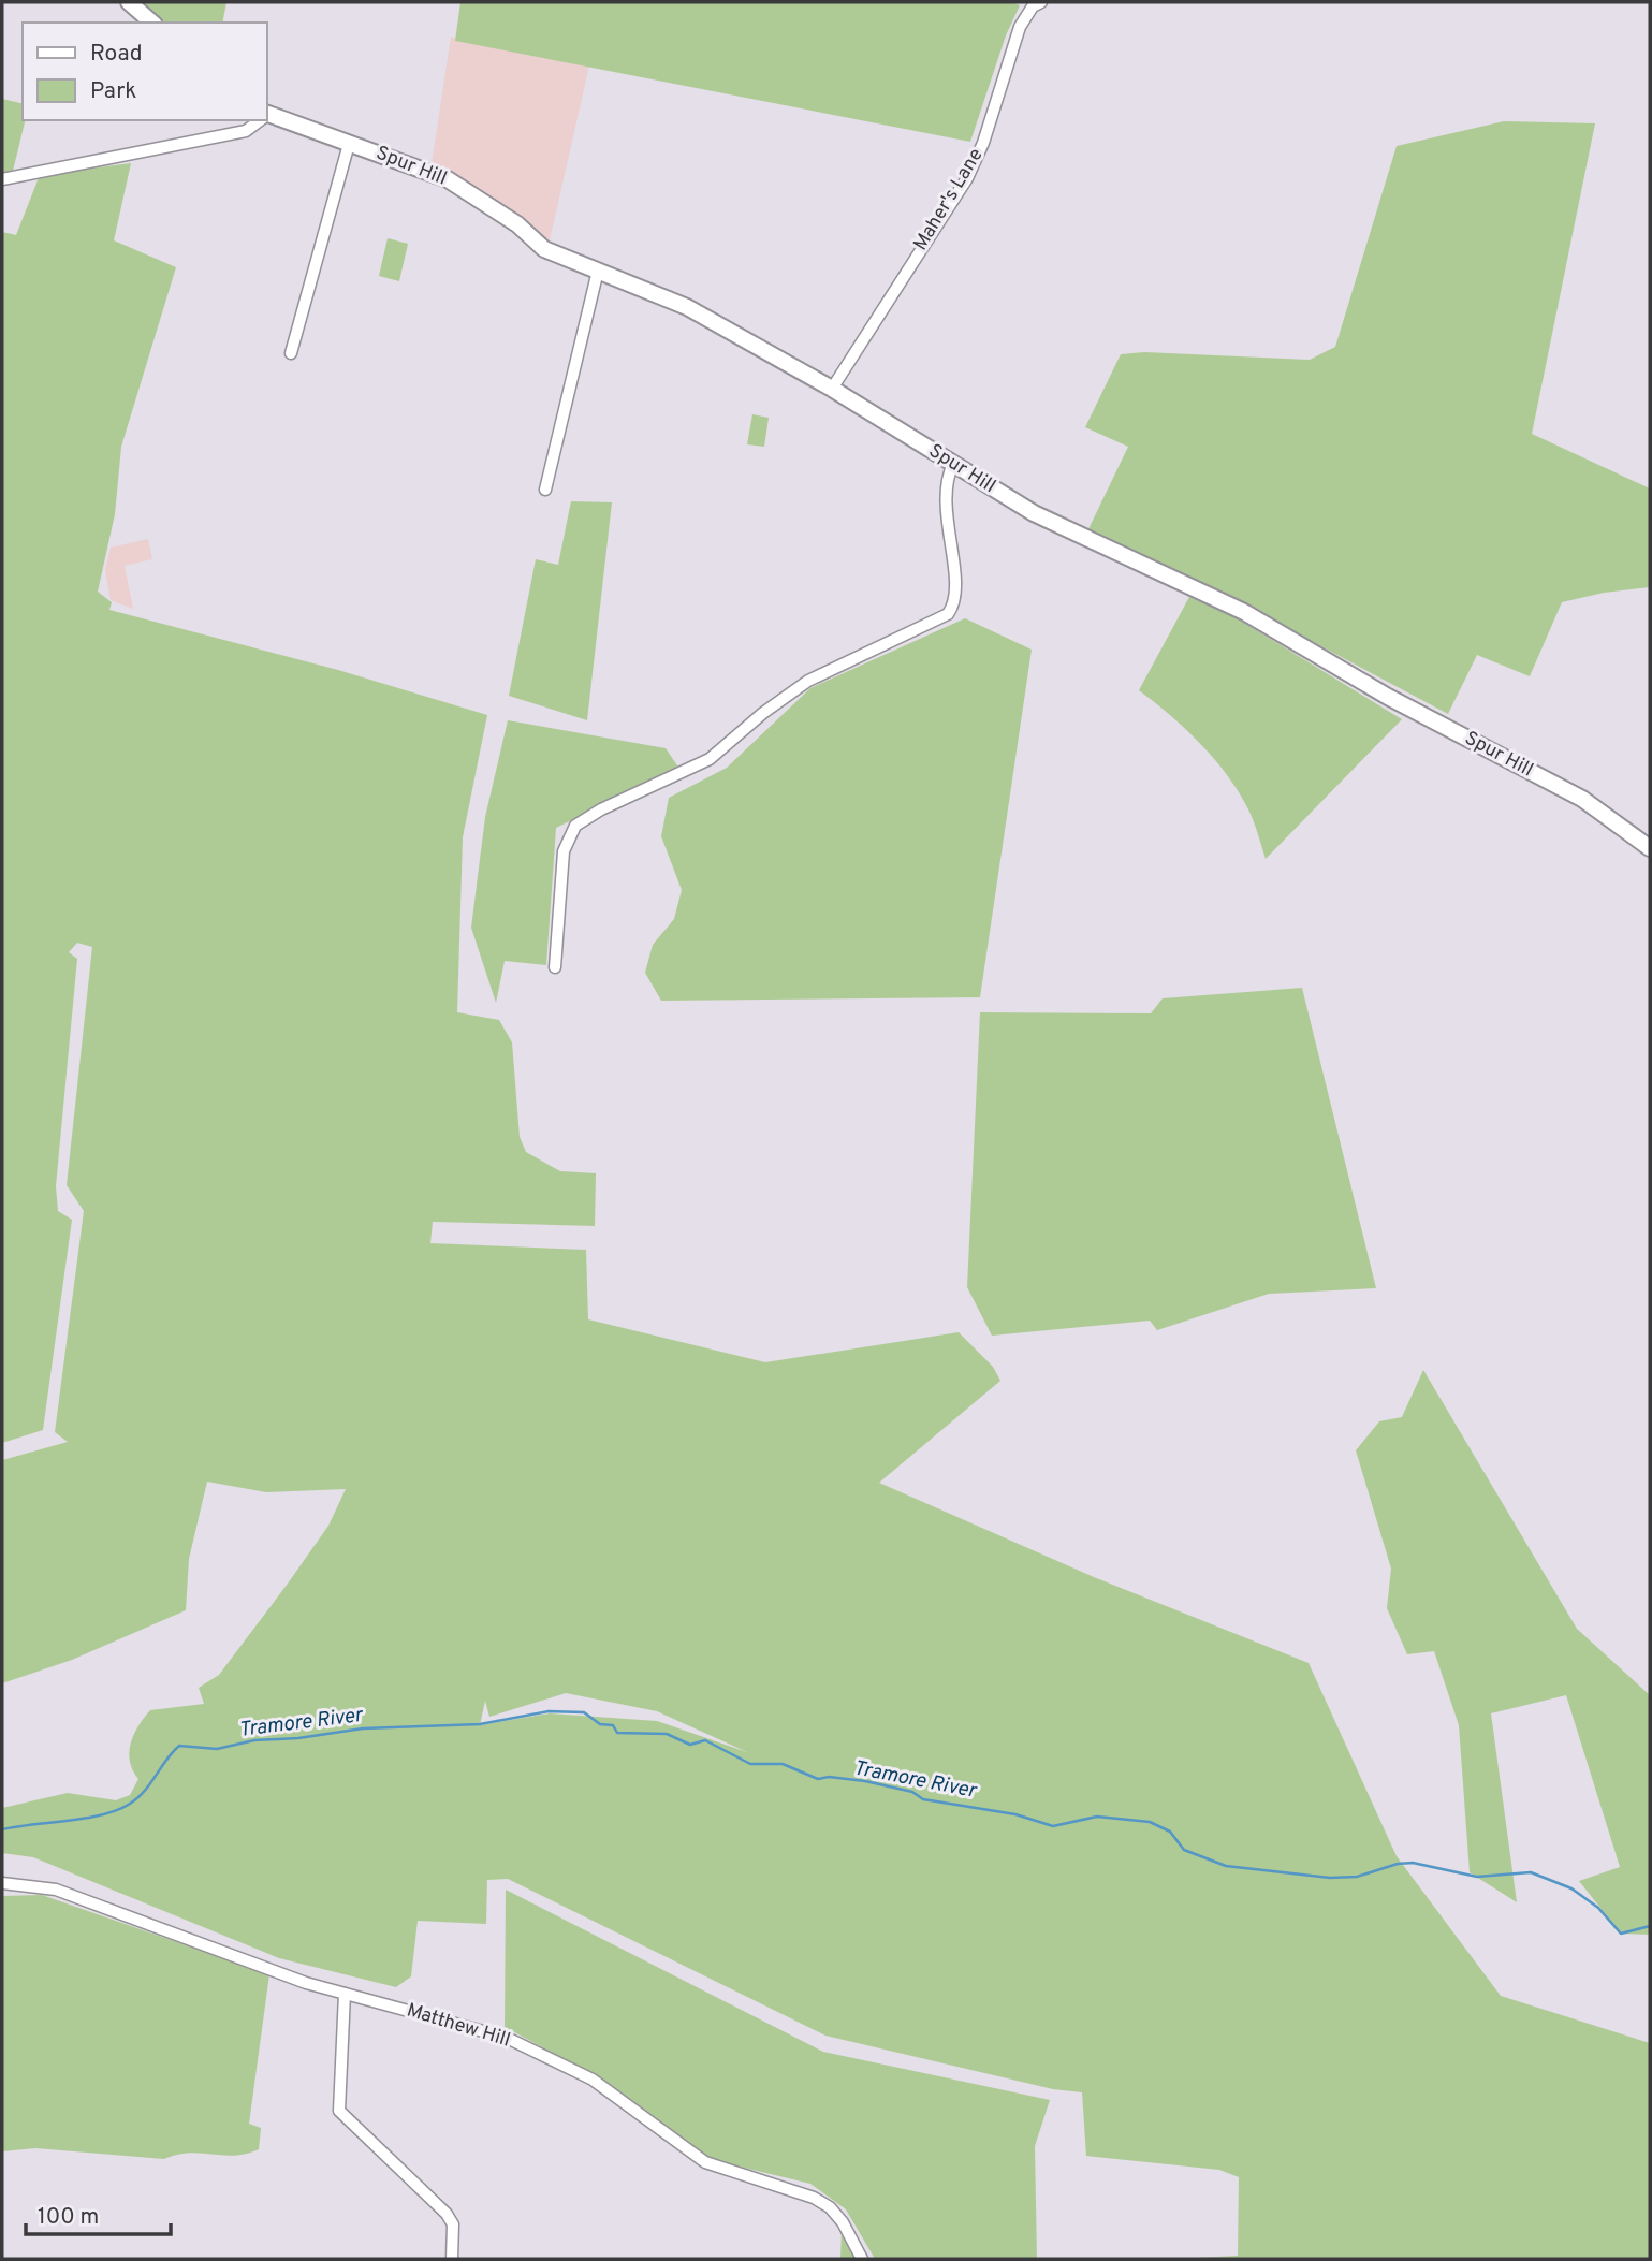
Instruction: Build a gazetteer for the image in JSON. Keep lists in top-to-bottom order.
{
  "streets": {
    "street": ["Spur Hill", "Maher's Lane", "Matthew Hill"]
  },
  "crossings": [
    ["Spur Hill", "Maher's Lane"]
  ],
  "water": ["Tramore River"],
  "legend": ["Road", "Park"],
  "scale_bar": "100 m"
}
